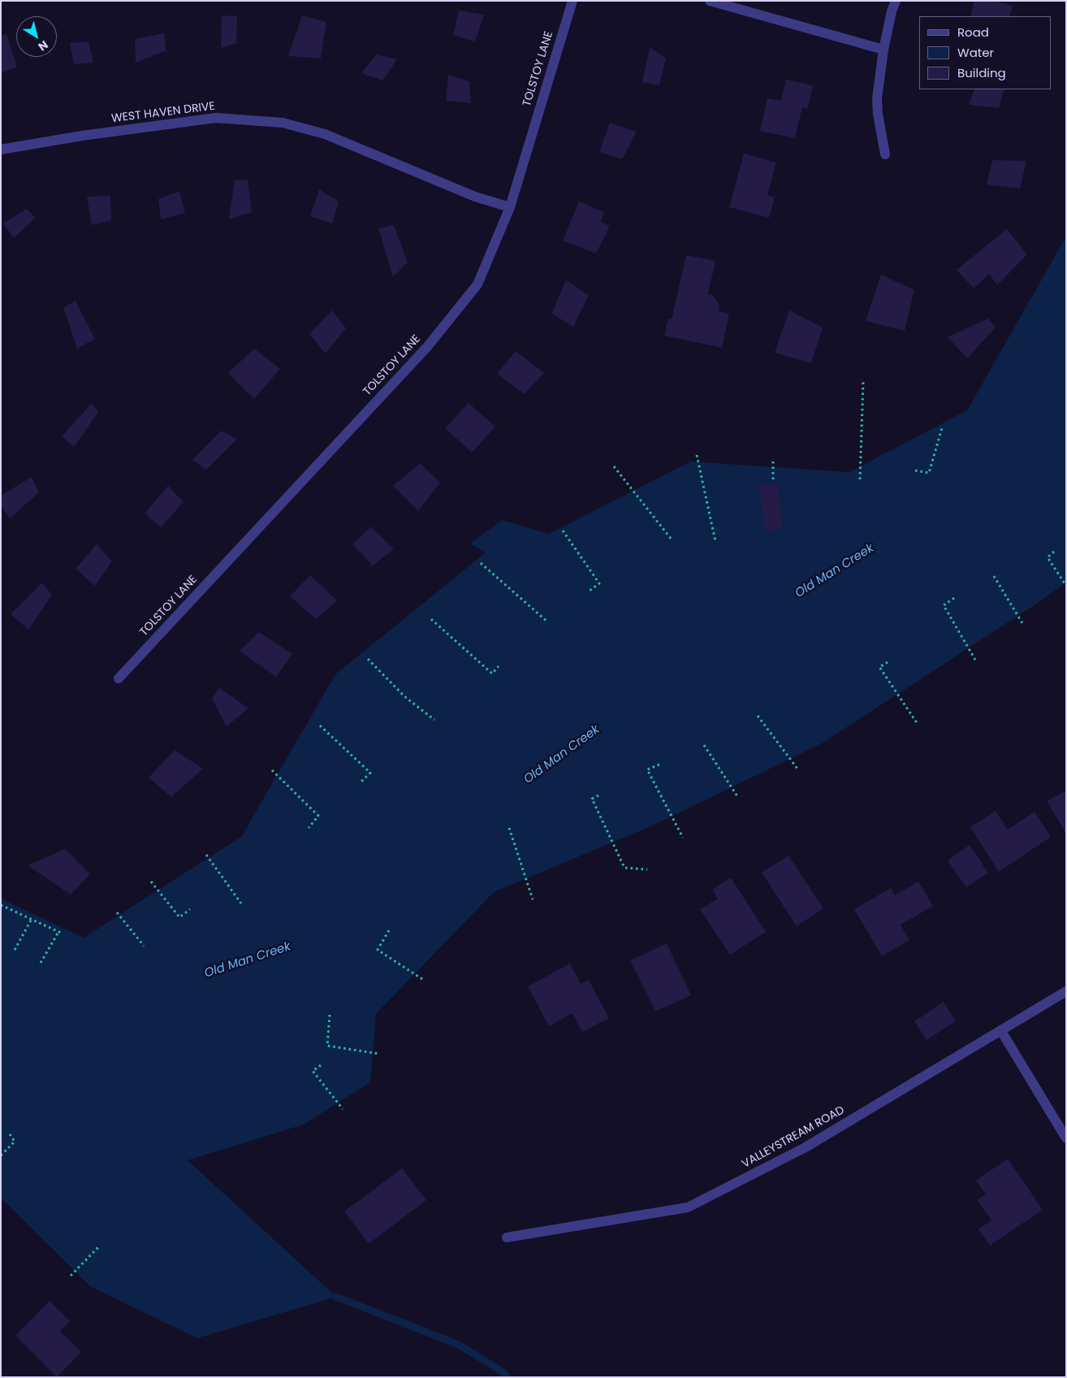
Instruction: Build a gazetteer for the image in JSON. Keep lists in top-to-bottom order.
{
  "streets": {
    "street": ["TOLSTOY LANE", "WEST HAVEN DRIVE", "VALLEYSTREAM ROAD"]
  },
  "crossings": [
    ["TOLSTOY LANE", "WEST HAVEN DRIVE"]
  ],
  "water": ["Old Man Creek"],
  "legend": ["Road", "Water", "Building"],
  "north": "bottom right"
}
